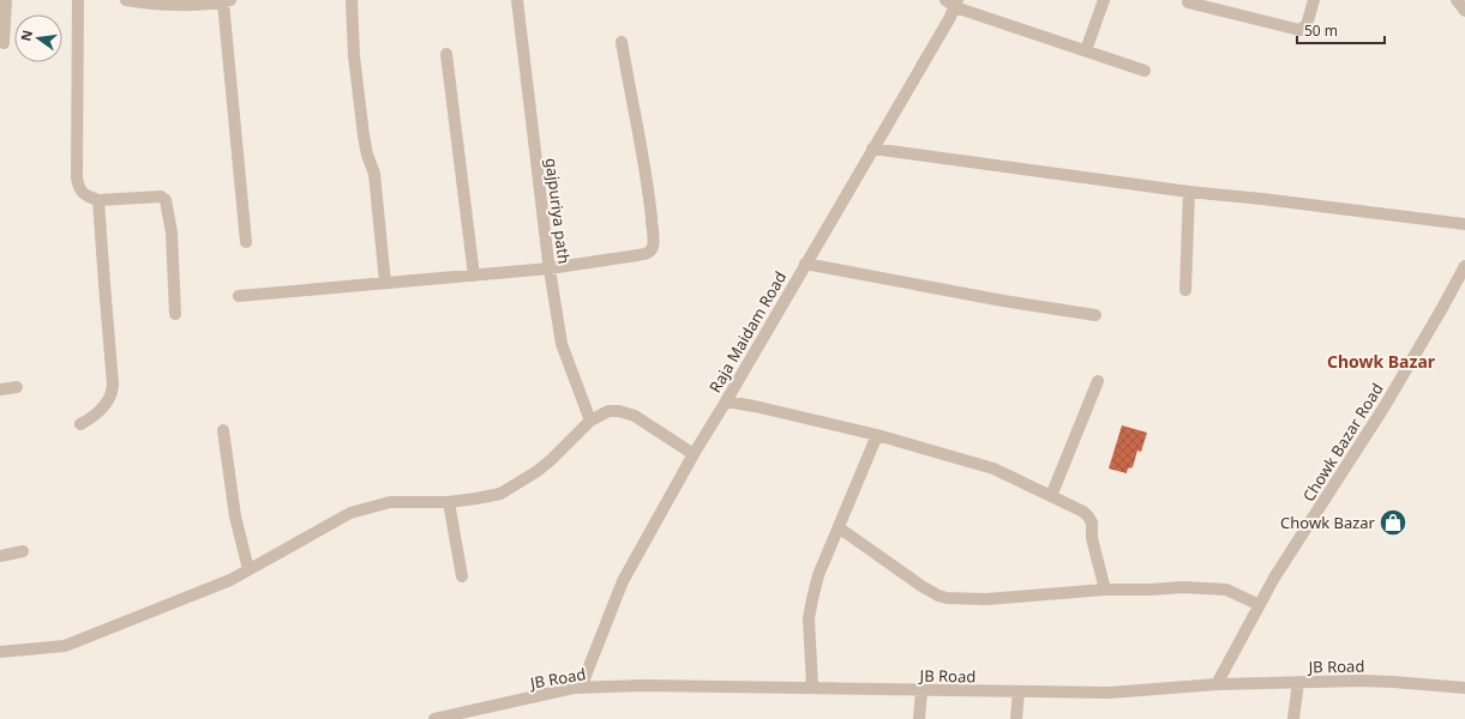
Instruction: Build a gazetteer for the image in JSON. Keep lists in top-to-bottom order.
{
  "streets": {
    "street": [
      "gajpuriya path",
      "Raja Maidam Road",
      "Chowk Bazar Road",
      "JB Road"
    ]
  },
  "crossings": [
    ["Raja Maidam Road", "JB Road"],
    ["Chowk Bazar Road", "JB Road"]
  ],
  "districts": ["Chowk Bazar"],
  "places": {
    "shop": ["Chowk Bazar"]
  },
  "scale_bar": "50 m",
  "north": "left"
}
